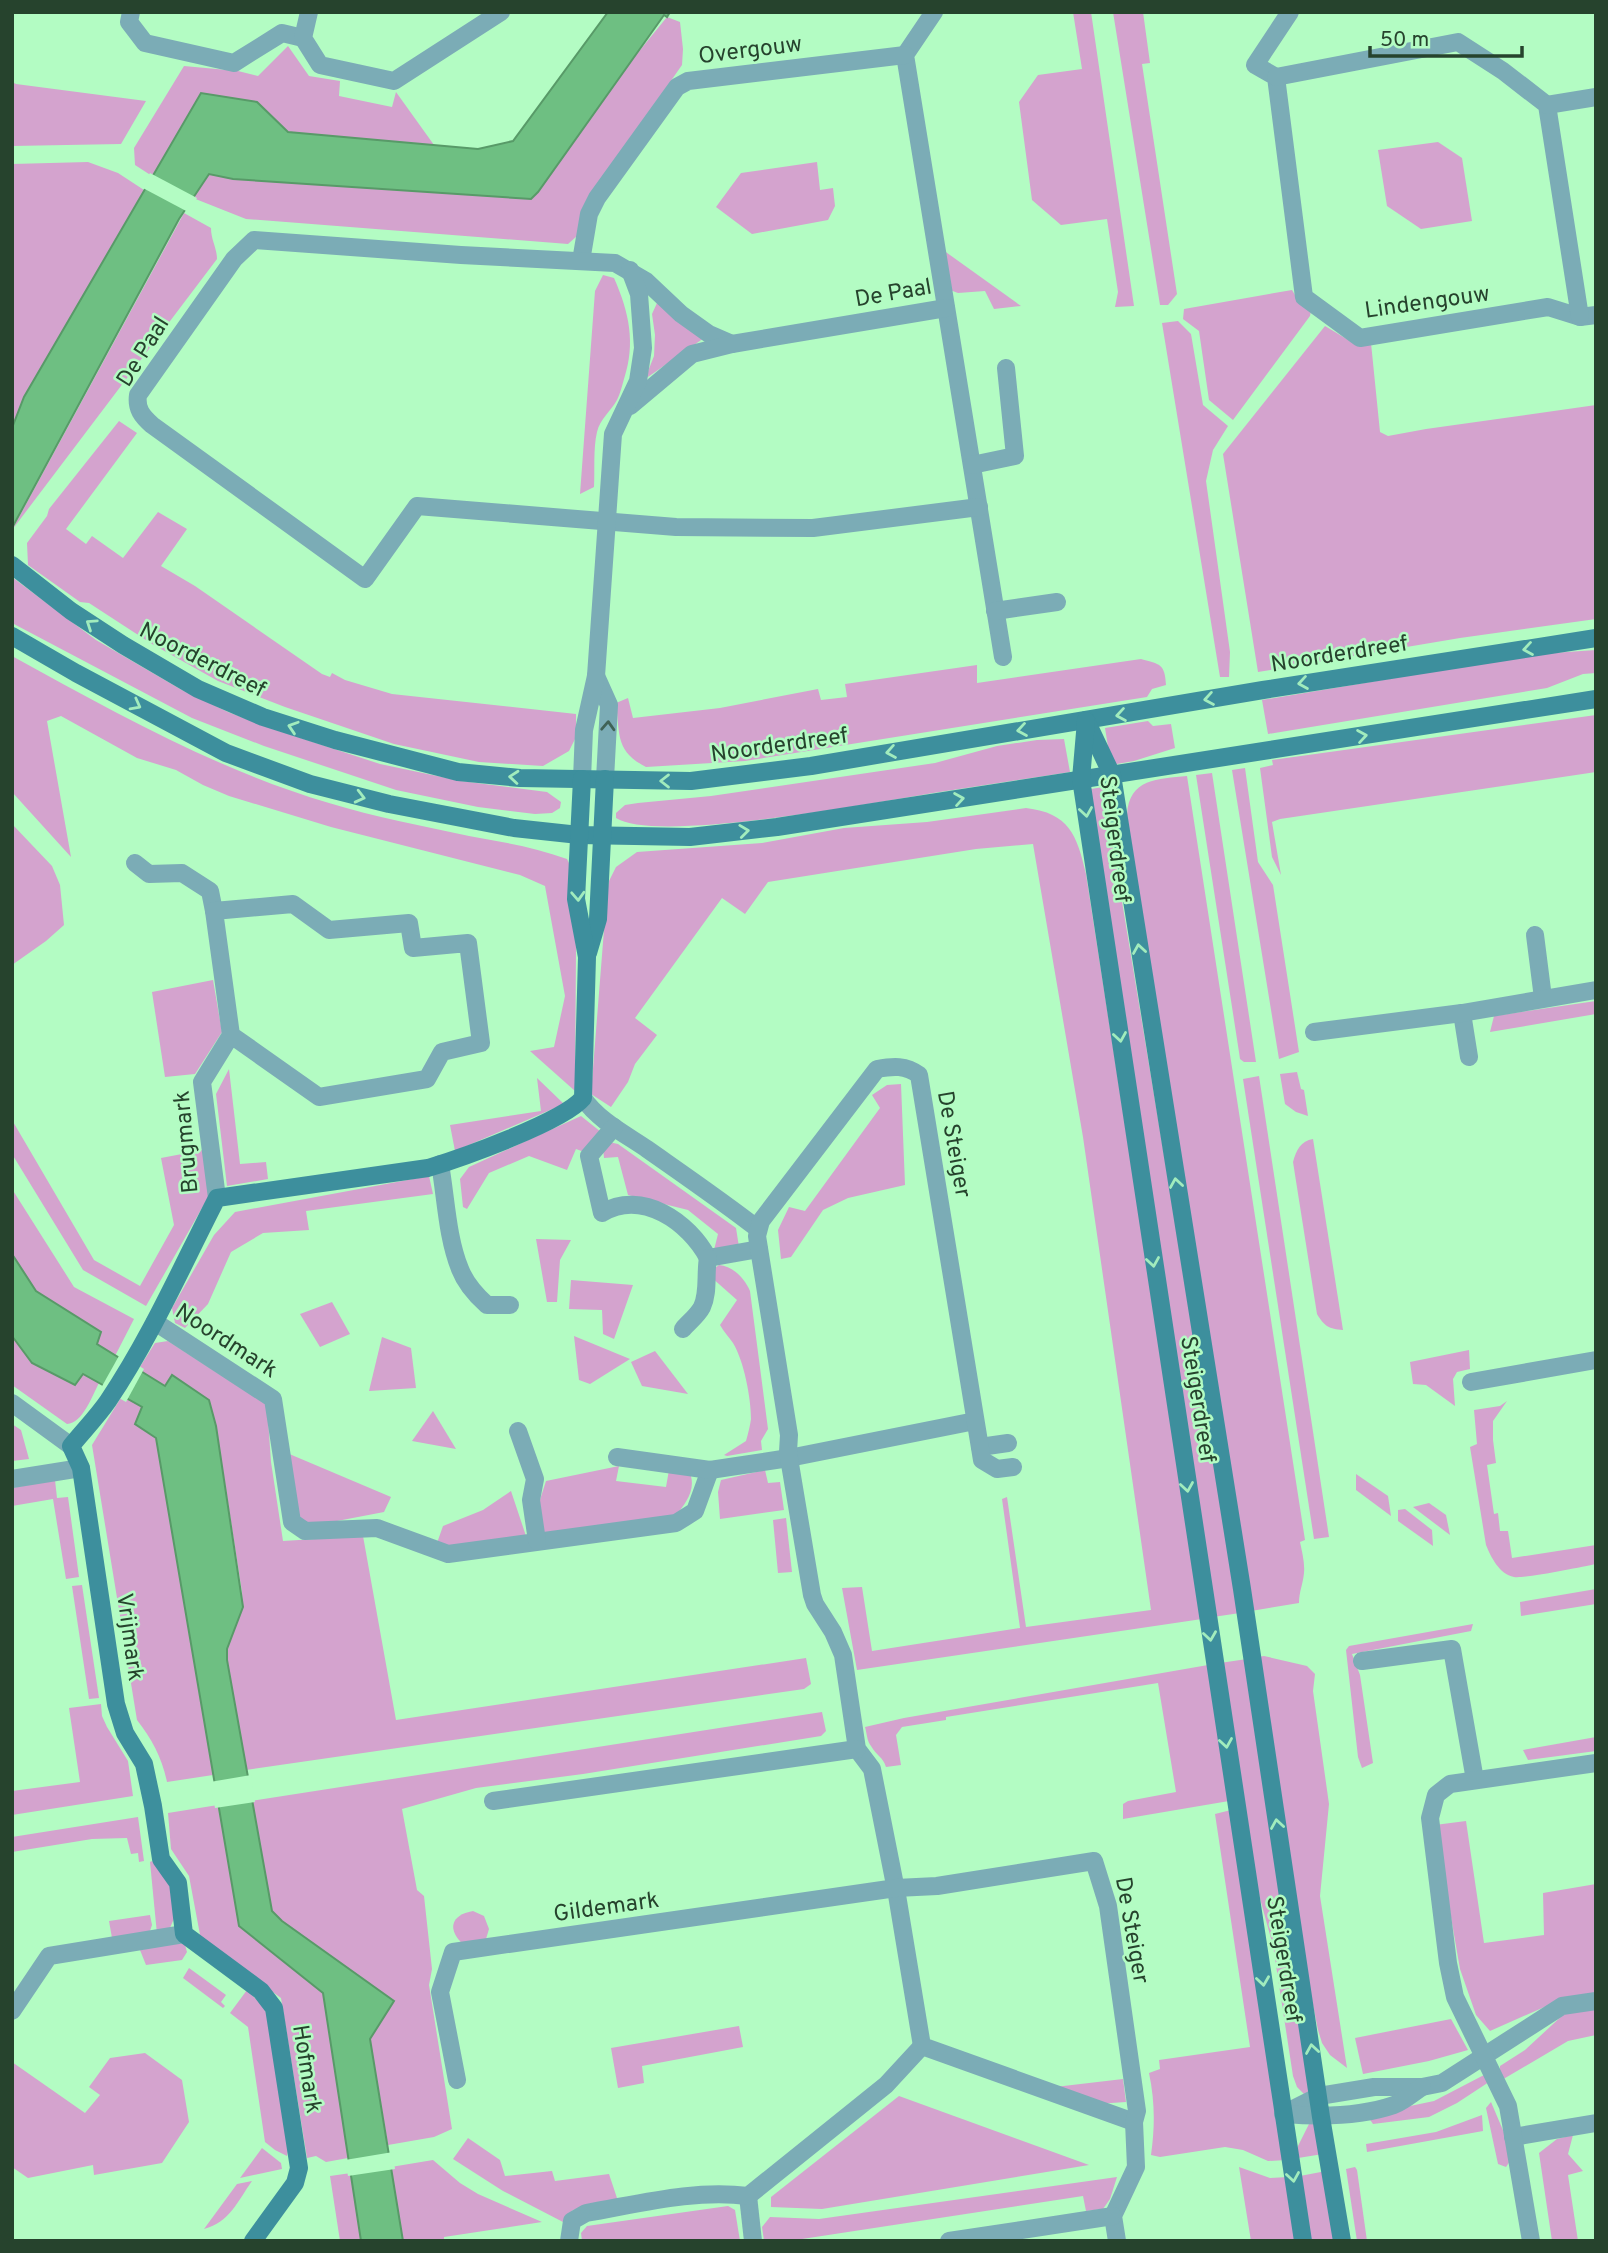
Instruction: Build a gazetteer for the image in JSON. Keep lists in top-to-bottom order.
{
  "streets": {
    "main road": [
      "De Paal",
      "Noorderdreef",
      "Steigerdreef",
      "Brugmark",
      "Vrijmark",
      "Hofmark"
    ],
    "street": [
      "Overgouw",
      "Lindengouw",
      "De Steiger",
      "Noordmark",
      "Gildemark"
    ]
  },
  "crossings": [
    ["Overgouw", "De Paal"],
    ["De Paal", "Noorderdreef"],
    ["Noorderdreef", "Steigerdreef"],
    ["Brugmark", "Noordmark"],
    ["De Steiger", "Gildemark"],
    ["Vrijmark", "Hofmark"]
  ],
  "scale_bar": "50 m"
}
